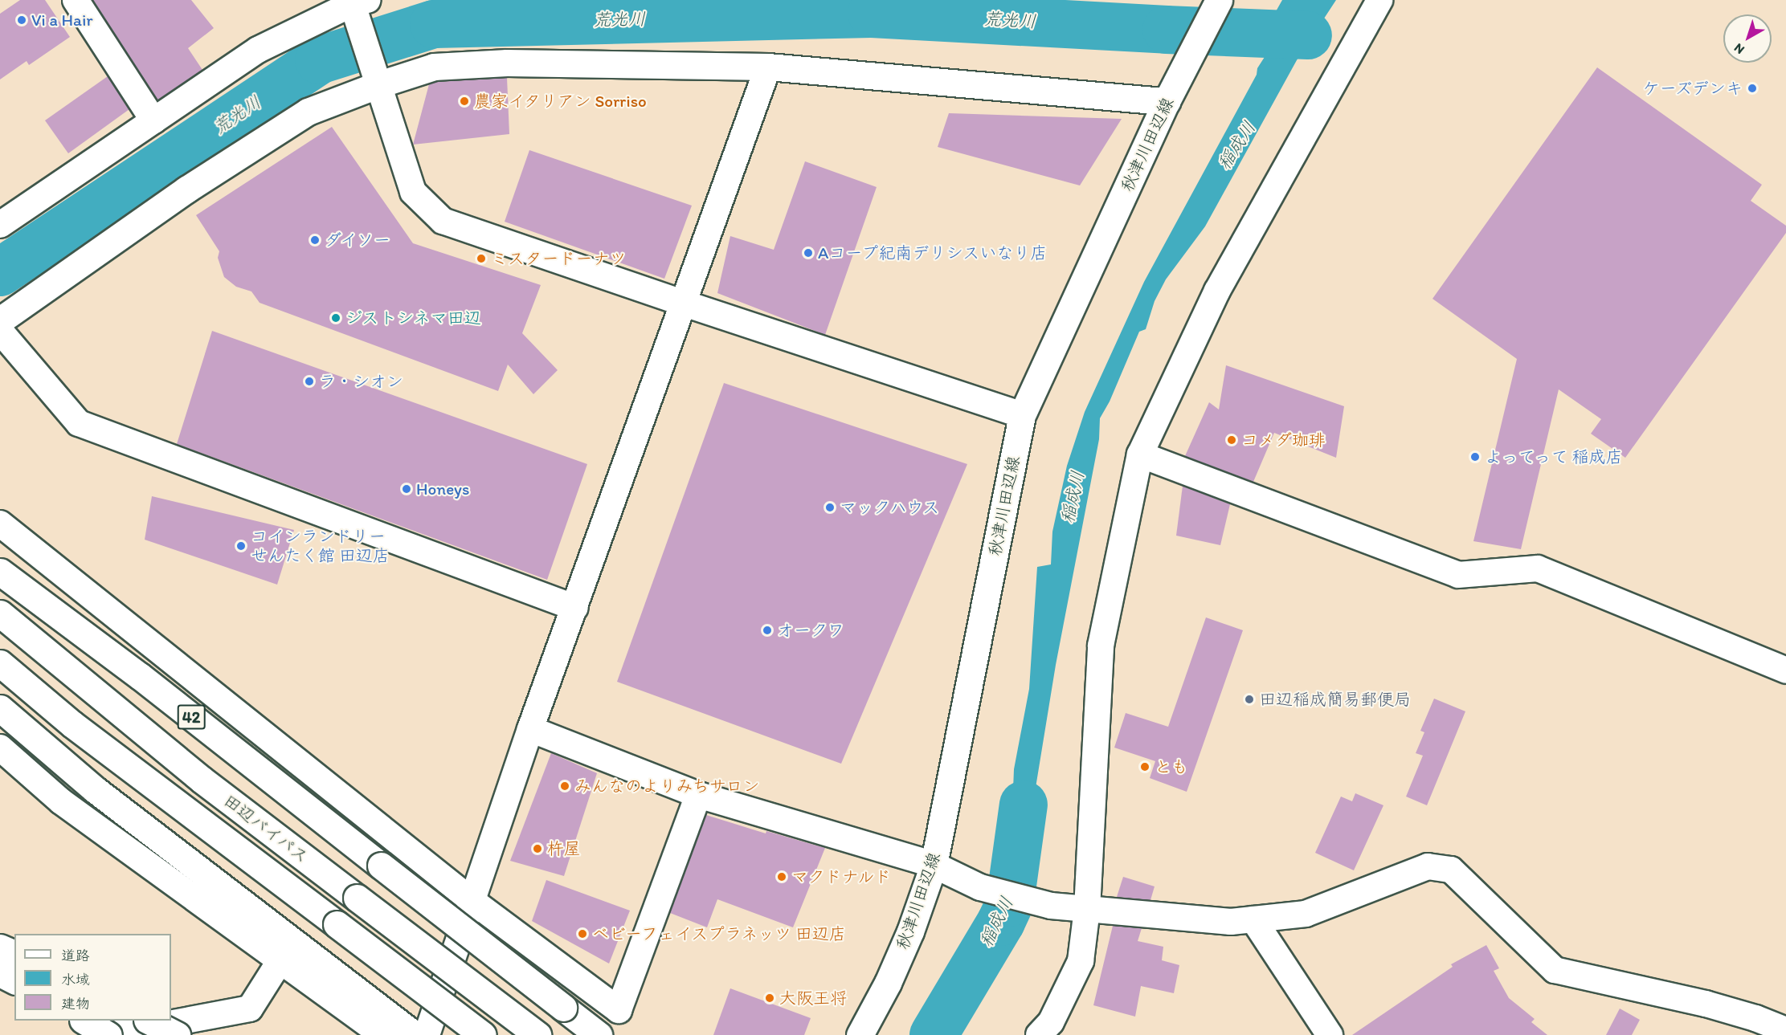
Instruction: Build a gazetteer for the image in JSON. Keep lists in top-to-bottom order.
{
  "streets": {
    "main road": ["秋津川田辺線", "42", "田辺バイパス"]
  },
  "water": ["荒光川", "稲成川"],
  "places": [
    "Vi a Hair",
    "ケーズデンキ",
    "農家イタリアン Sorriso",
    "ダイソー",
    "Aコープ紀南デリシスいなり店",
    "ミスタードーナツ",
    "ジストシネマ田辺",
    "ラ・シオン",
    "コメダ珈琲",
    "よってって 稲成店",
    "Honeys",
    "マックハウス",
    "コインランドリー せんたく館 田辺店",
    "オークワ",
    "田辺稲成簡易郵便局",
    "とも",
    "みんなのよりみちサロン",
    "杵屋",
    "マクドナルド",
    "ベビーフェイスプラネッツ 田辺店",
    "大阪王将"
  ],
  "legend": ["道路", "水域", "建物"],
  "north": "bottom left"
}
